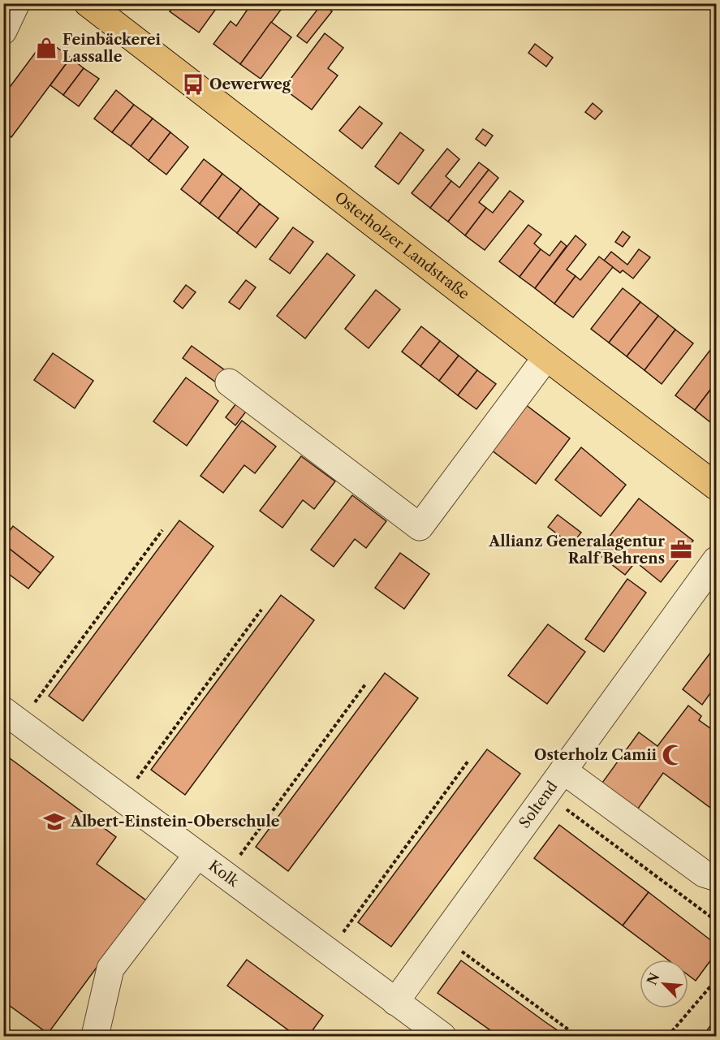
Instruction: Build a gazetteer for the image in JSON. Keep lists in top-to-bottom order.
{
  "streets": {
    "main road": ["Osterholzer Landstraße"],
    "street": ["Soltend", "Kolk"]
  },
  "crossings": [
    ["Soltend", "Kolk"]
  ],
  "places": {
    "shop": ["Feinbäckerei Lassalle"],
    "bus stop": ["Oewerweg"],
    "office": ["Allianz Generalagentur Ralf Behrens"],
    "mosque": ["Osterholz Camii"],
    "school or university": ["Albert-Einstein-Oberschule"]
  },
  "north": "top left"
}
